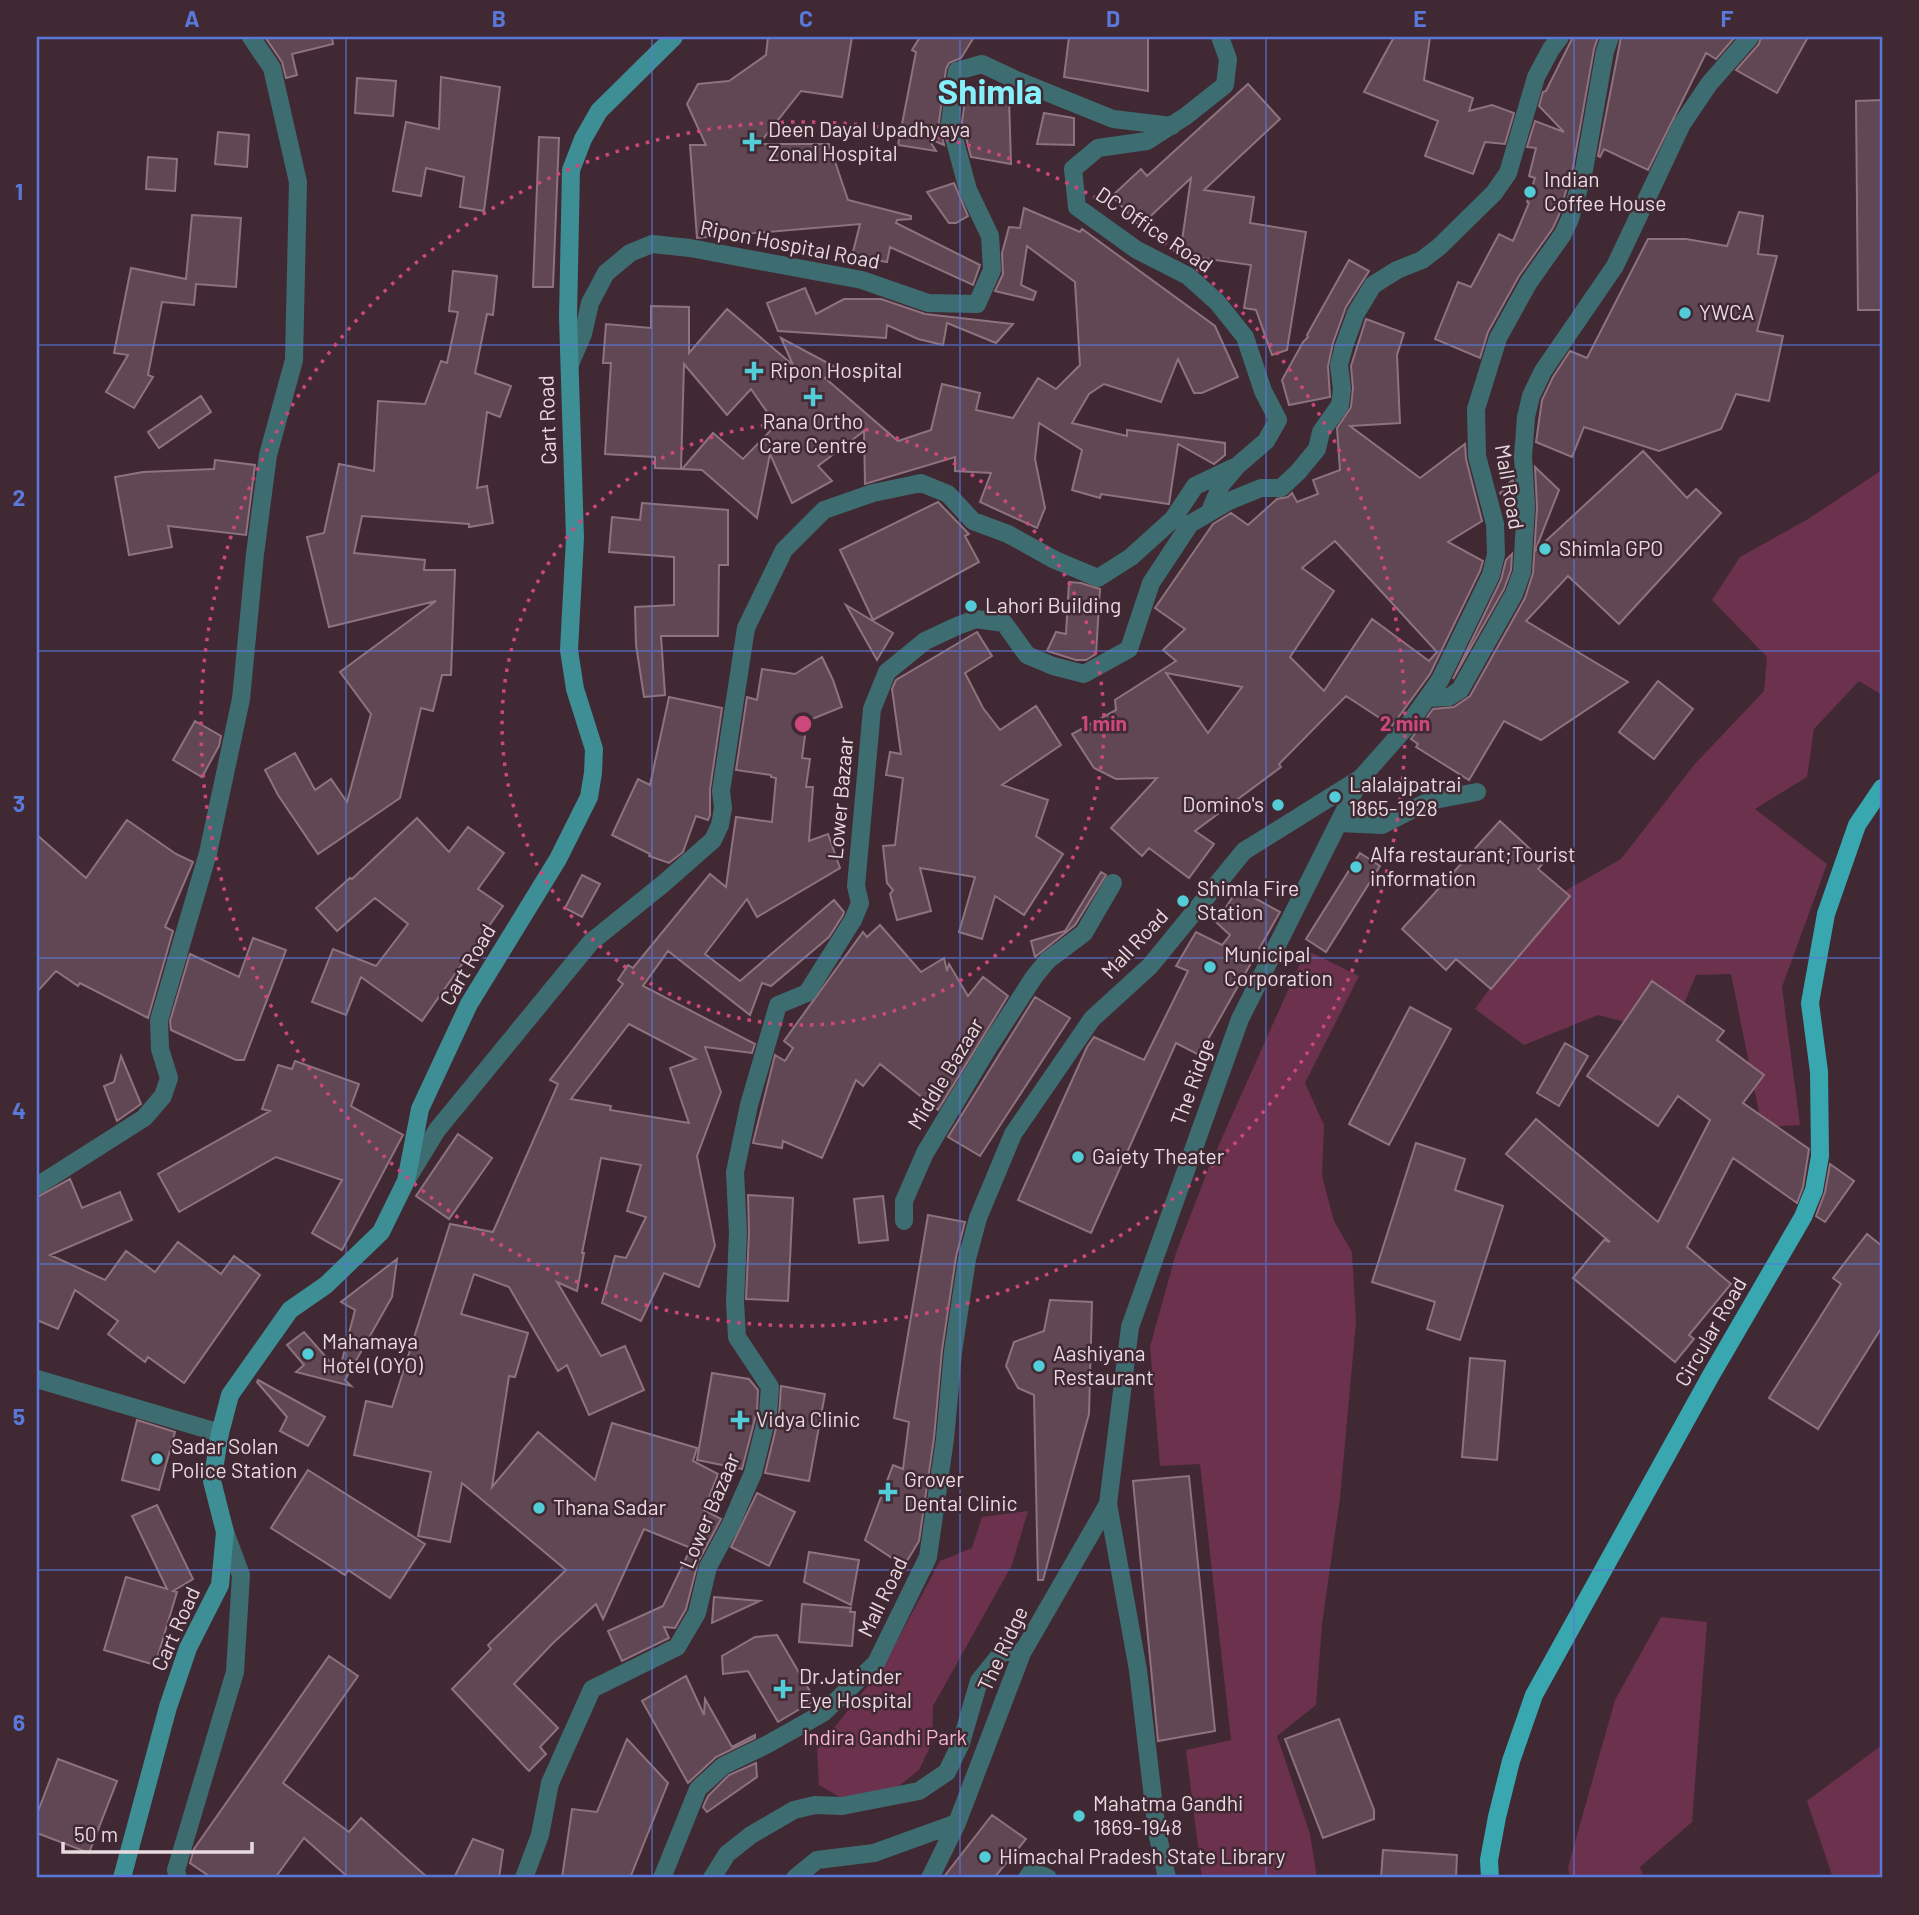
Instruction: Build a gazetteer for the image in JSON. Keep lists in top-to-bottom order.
{
  "streets": {
    "main road": ["Cart Road", "Circular Road"],
    "street": [
      "DC Office Road",
      "Ripon Hospital Road",
      "Mall Road",
      "Lower Bazaar",
      "Middle Bazaar",
      "The Ridge"
    ]
  },
  "crossings": [
    ["DC Office Road", "Ripon Hospital Road"],
    ["DC Office Road", "Lower Bazaar"],
    ["Ripon Hospital Road", "Cart Road"],
    ["Mall Road", "The Ridge"]
  ],
  "districts": ["Shimla"],
  "parks": ["Indira Gandhi Park"],
  "places": {
    "health": [
      "Deen Dayal Upadhyaya Zonal Hospital",
      "Ripon Hospital",
      "Rana Ortho Care Centre",
      "Vidya Clinic",
      "Grover Dental Clinic",
      "Dr.Jatinder Eye Hospital"
    ],
    "other": [
      "Indian Coffee House",
      "YWCA",
      "Shimla GPO",
      "Lahori Building",
      "Lalalajpatrai 1865-1928",
      "Domino's",
      "Alfa restaurant;Tourist information",
      "Shimla Fire Station",
      "Municipal Corporation",
      "Gaiety Theater",
      "Mahamaya Hotel (OYO)",
      "Aashiyana Restaurant",
      "Sadar Solan Police Station",
      "Thana Sadar",
      "Mahatma Gandhi 1869-1948",
      "Himachal Pradesh State Library"
    ]
  },
  "scale_bar": "50 m",
  "grid": {
    "columns": [
      "A",
      "B",
      "C",
      "D",
      "E",
      "F"
    ],
    "rows": [
      "1",
      "2",
      "3",
      "4",
      "5",
      "6"
    ]
  },
  "rings": ["1 min", "2 min"]
}
